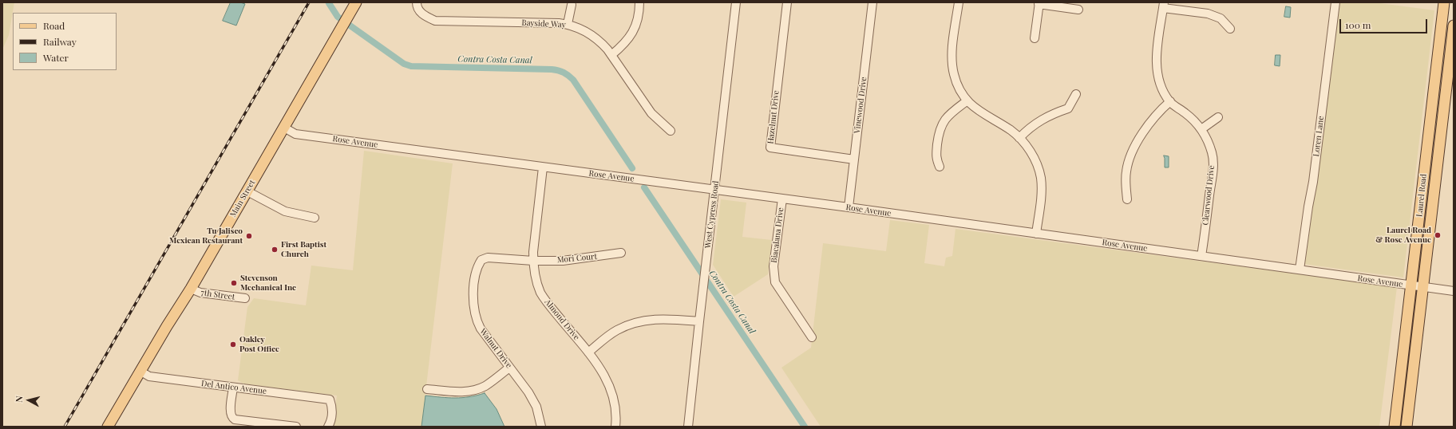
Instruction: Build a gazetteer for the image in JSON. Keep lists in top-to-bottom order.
{
  "streets": {
    "main road": ["Laurel Road", "Main Street"],
    "street": [
      "Bayside Way",
      "Vinewood Drive",
      "Hazelnut Drive",
      "Loren Lane",
      "Rose Avenue",
      "Clearwood Drive",
      "West Cypress Road",
      "Biacalana Drive",
      "Mori Court",
      "7th Street",
      "Almond Drive",
      "Walnut Drive",
      "Del Antico Avenue"
    ]
  },
  "crossings": [
    ["Vinewood Drive", "Hazelnut Drive"],
    ["Vinewood Drive", "Rose Avenue"],
    ["Loren Lane", "Rose Avenue"],
    ["Rose Avenue", "Clearwood Drive"],
    ["Rose Avenue", "Laurel Road"],
    ["Rose Avenue", "Main Street"],
    ["Rose Avenue", "West Cypress Road"],
    ["Rose Avenue", "Biacalana Drive"],
    ["Rose Avenue", "Almond Drive"],
    ["Main Street", "7th Street"],
    ["Main Street", "Del Antico Avenue"],
    ["Mori Court", "Almond Drive"],
    ["Mori Court", "Walnut Drive"],
    ["Almond Drive", "Walnut Drive"]
  ],
  "water": ["Contra Costa Canal"],
  "places": [
    "Laurel Road & Rose Avenue",
    "Tu Jalisco Mexican Restaurant",
    "First Baptist Church",
    "Stevenson Mechanical Inc",
    "Oakley Post Office"
  ],
  "legend": ["Road", "Railway", "Water"],
  "scale_bar": "100 m",
  "north": "left"
}
